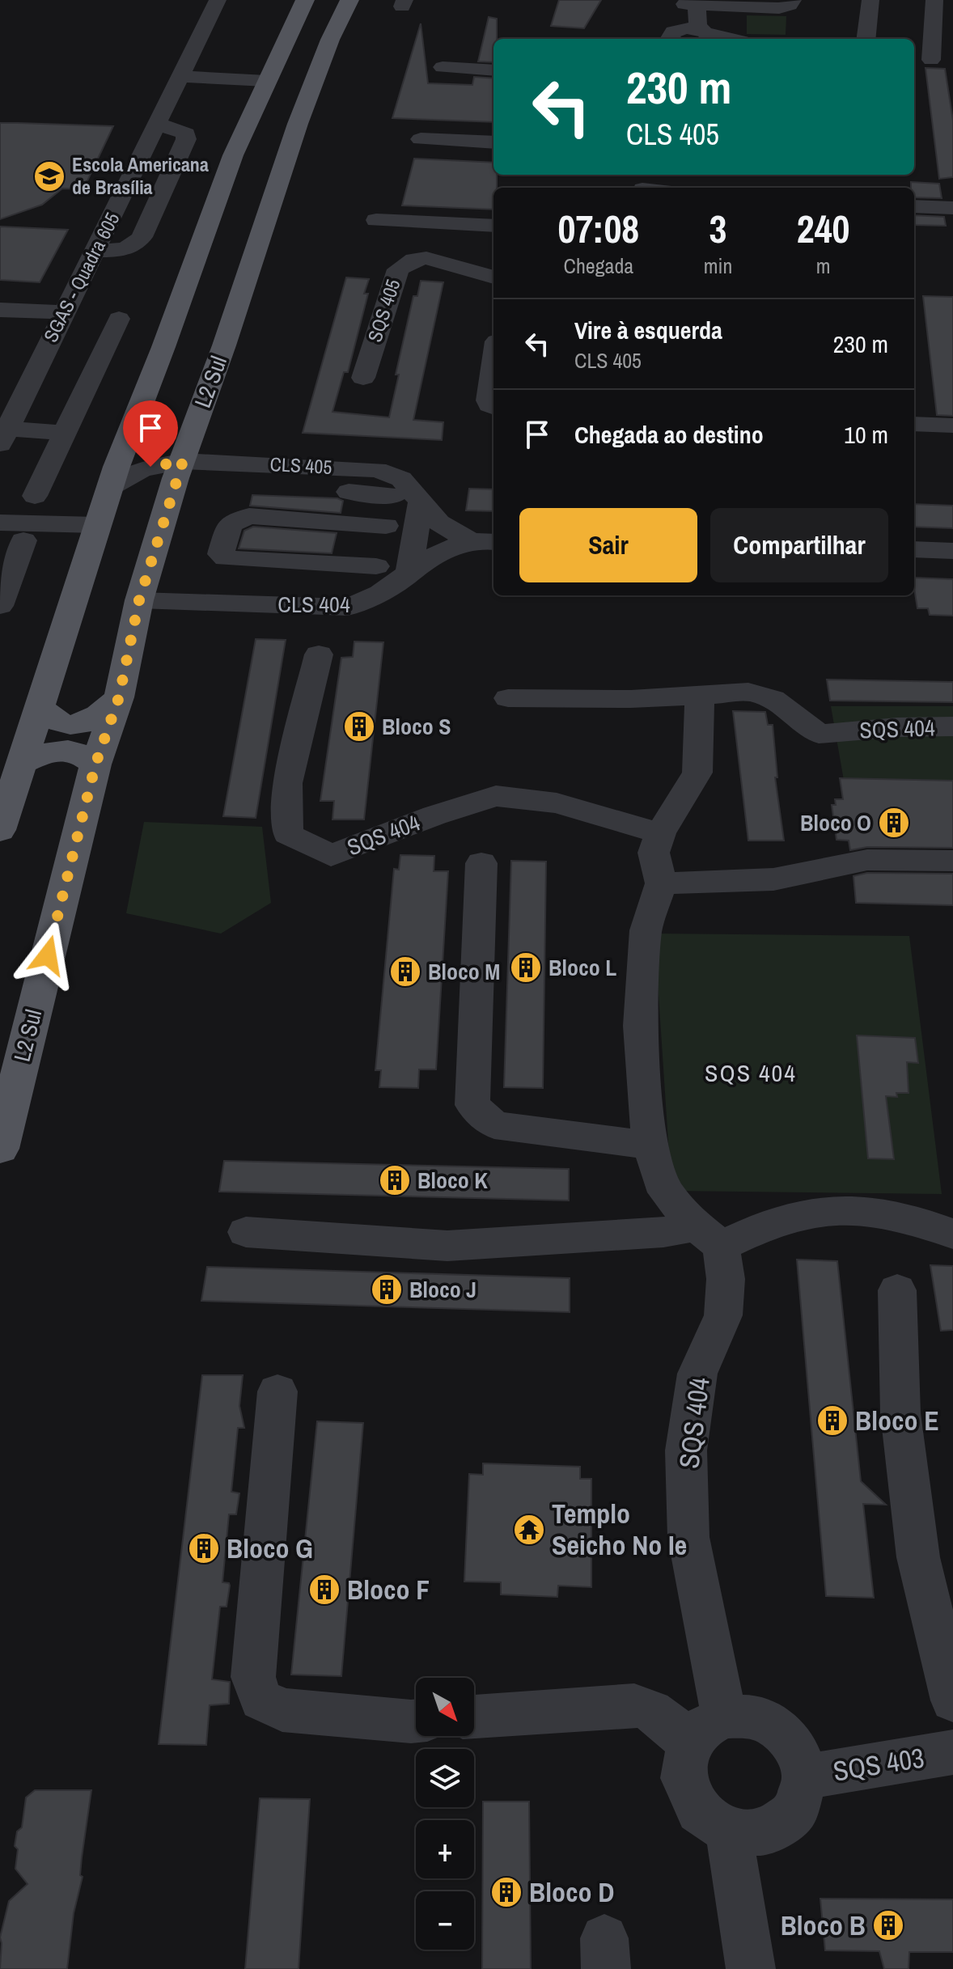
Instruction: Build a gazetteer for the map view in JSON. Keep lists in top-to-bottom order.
{
  "streets": {
    "main road": ["L2 Sul"],
    "street": [
      "SGAS - Quadra 605",
      "SQS 405",
      "CLS 405",
      "CLS 404",
      "SQS 404",
      "SQS 403"
    ]
  },
  "crossings": [
    ["L2 Sul", "CLS 405"],
    ["L2 Sul", "CLS 404"],
    ["SQS 404", "SQS 403"]
  ],
  "districts": ["SQS 404"],
  "places": {
    "school or university": ["Escola Americana de Brasília"],
    "building": [
      "Bloco S",
      "Bloco O",
      "Bloco L",
      "Bloco M",
      "Bloco K",
      "Bloco J",
      "Bloco E",
      "Bloco G",
      "Bloco F",
      "Bloco D",
      "Bloco B"
    ],
    "temple": ["Templo Seicho No Ie"]
  },
  "north": "bottom right",
  "page": {
    "turn": ["230 m", "CLS 405"],
    "eta": [
      "07:08",
      "Chegada",
      "3",
      "min",
      "240",
      "m"
    ],
    "list": [
      {
        "name": "Vire à esquerda",
        "note": "CLS 405",
        "value": "230 m"
      },
      {
        "name": "Chegada ao destino",
        "value": "10 m"
      }
    ],
    "buttons": ["Sair", "Compartilhar"],
    "map_buttons": ["+", "−"]
  }
}
